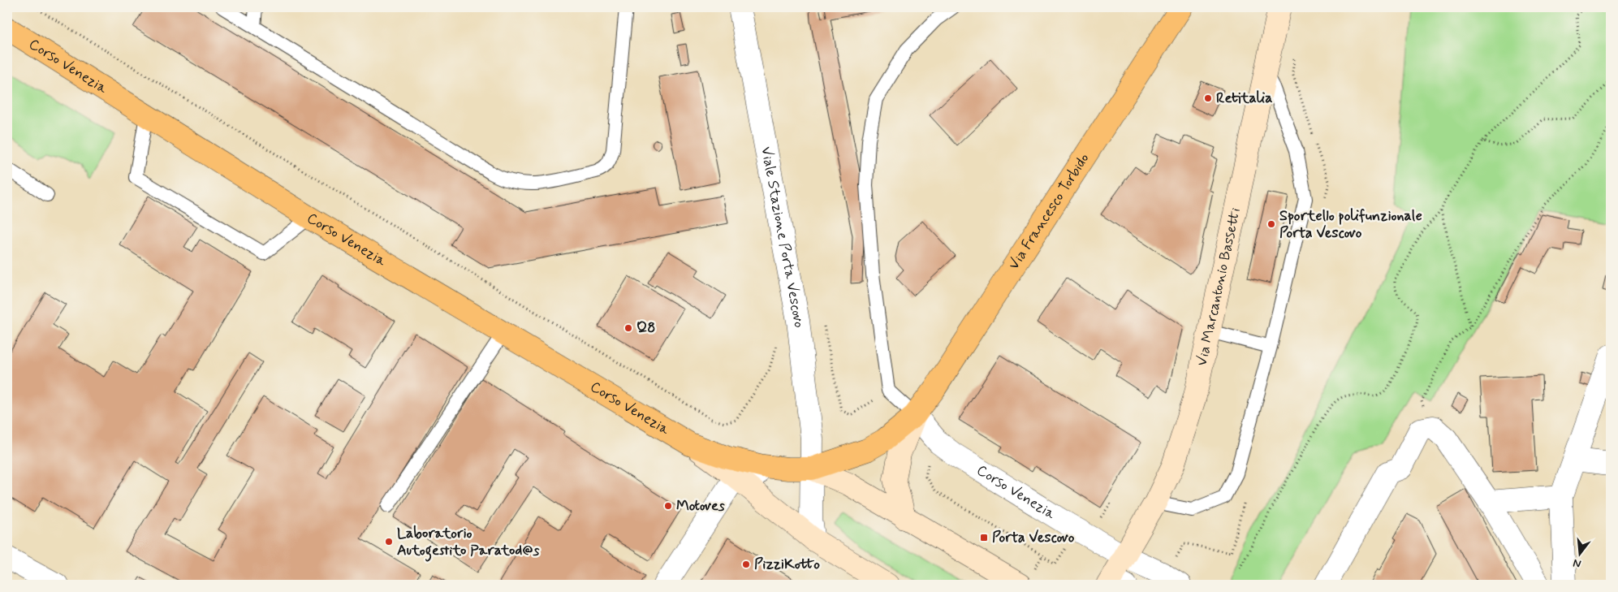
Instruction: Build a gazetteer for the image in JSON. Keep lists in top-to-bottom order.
{
  "streets": {
    "main road": ["Corso Venezia", "Via Francesco Torbido", "Via Marcantonio Bassetti"],
    "street": ["Viale Stazione Porta Vescovo"]
  },
  "crossings": [
    ["Corso Venezia", "Via Francesco Torbido"],
    ["Corso Venezia", "Viale Stazione Porta Vescovo"],
    ["Corso Venezia", "Via Marcantonio Bassetti"],
    ["Via Francesco Torbido", "Viale Stazione Porta Vescovo"]
  ],
  "places": {
    "other": [
      "Retitalia",
      "Sportello polifunzionale Porta Vescovo",
      "Q8",
      "Motoves",
      "Laboratorio Autogestito Paratod@s",
      "PizziKotto"
    ],
    "transit": ["Porta Vescovo"]
  },
  "north": "bottom"
}
